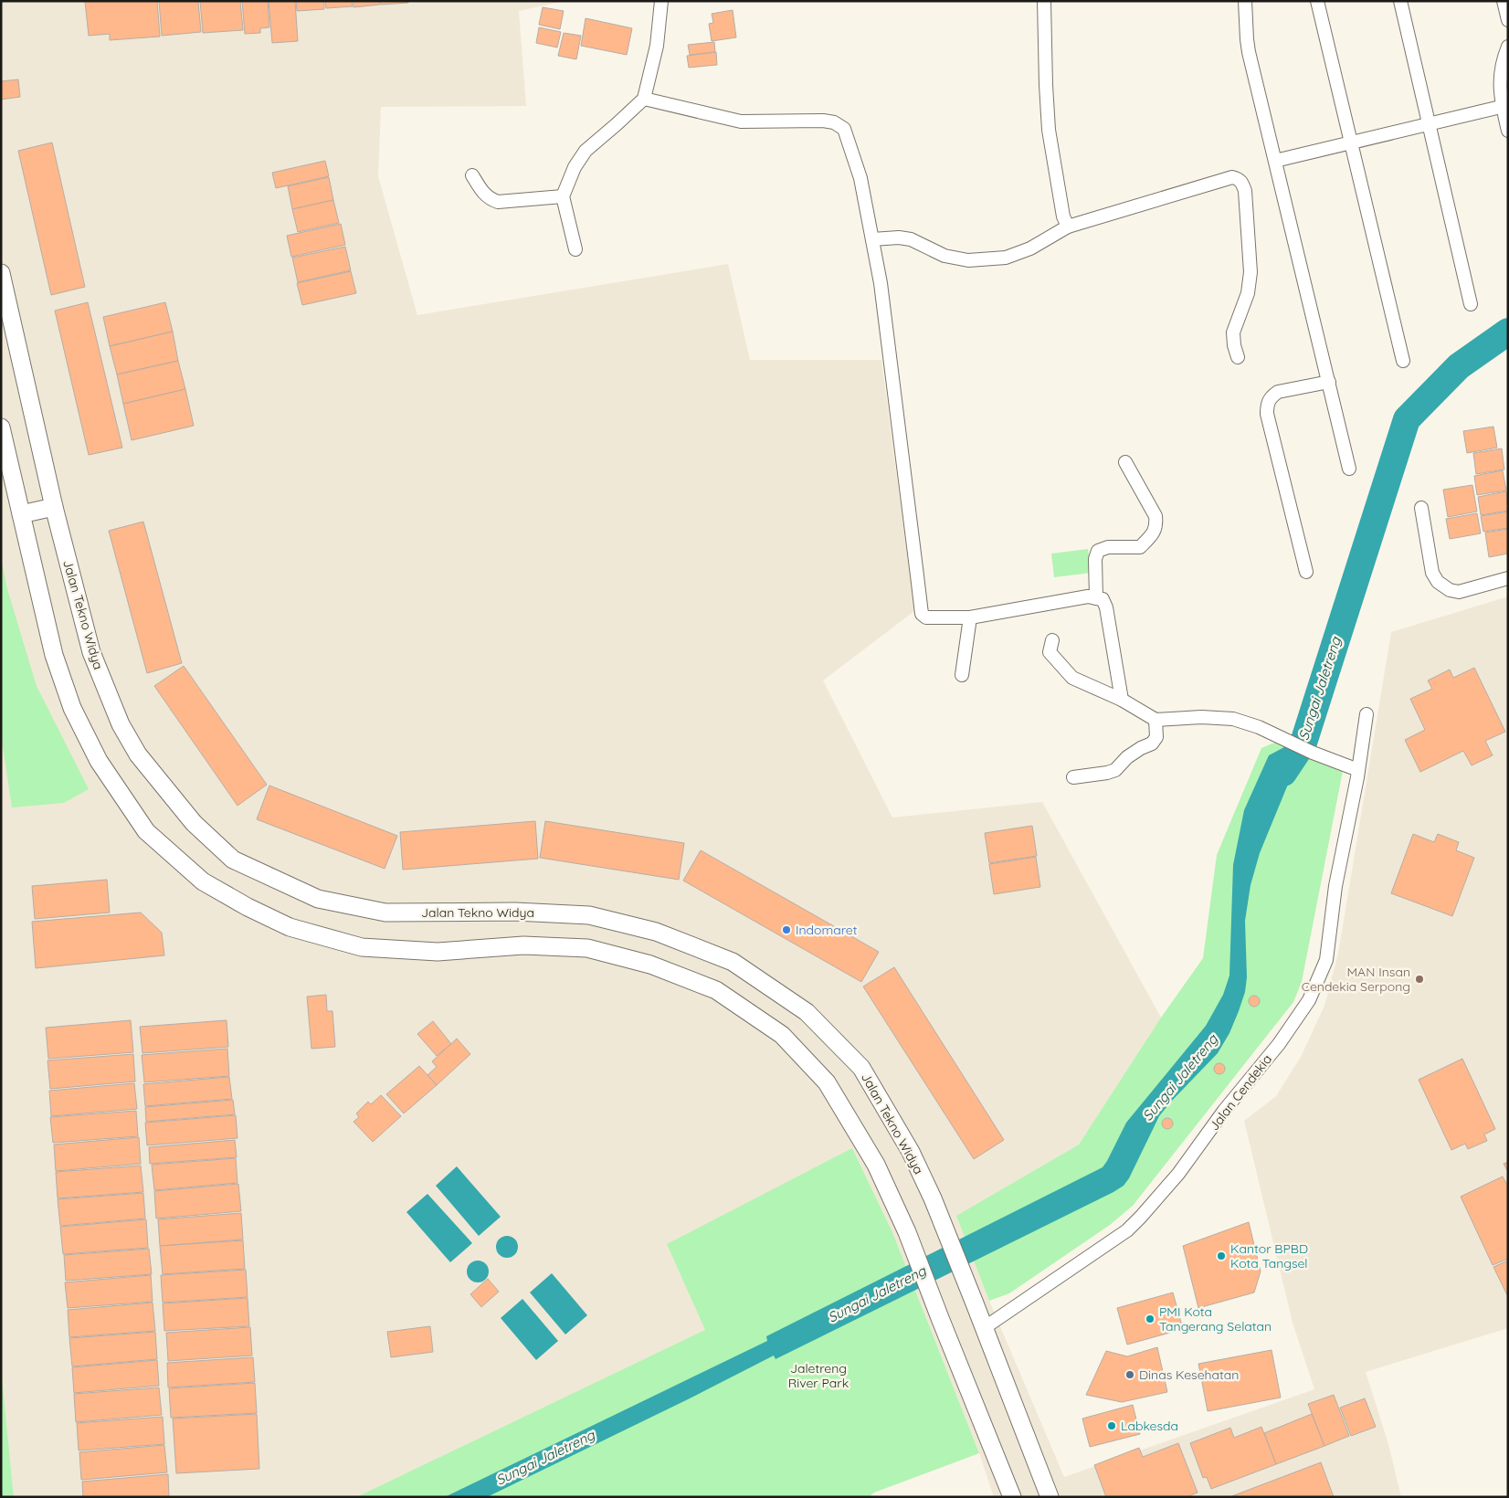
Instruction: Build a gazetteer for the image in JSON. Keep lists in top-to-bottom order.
{
  "streets": {
    "main road": ["Jalan Tekno Widya"],
    "street": ["Jalan Cendekia"]
  },
  "crossings": [
    ["Jalan Tekno Widya", "Jalan Cendekia"]
  ],
  "water": ["Sungai Jaletreng"],
  "parks": ["Jaletreng River Park"],
  "places": [
    "Indomaret",
    "MAN Insan Cendekia Serpong",
    "Kantor BPBD Kota Tangsel",
    "PMI Kota Tangerang Selatan",
    "Dinas Kesehatan",
    "Labkesda"
  ]
}
